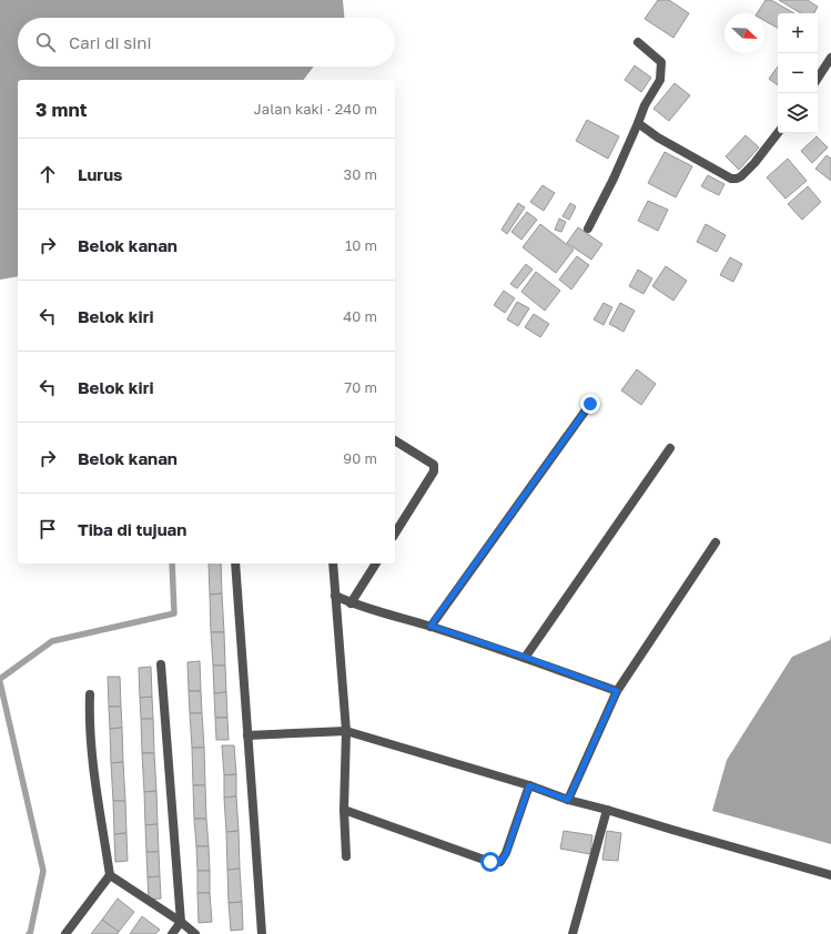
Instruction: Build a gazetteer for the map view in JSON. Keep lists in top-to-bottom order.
{
  "north": "bottom right",
  "page": {
    "map_buttons": ["+", "−"],
    "search": "Cari di sini",
    "heading": ["3 mnt", "Jalan kaki · 240 m"],
    "list": [
      ["Lurus", "30 m"],
      ["Belok kanan", "10 m"],
      ["Belok kiri", "40 m"],
      ["Belok kiri", "70 m"],
      ["Belok kanan", "90 m"],
      "Tiba di tujuan"
    ]
  }
}
